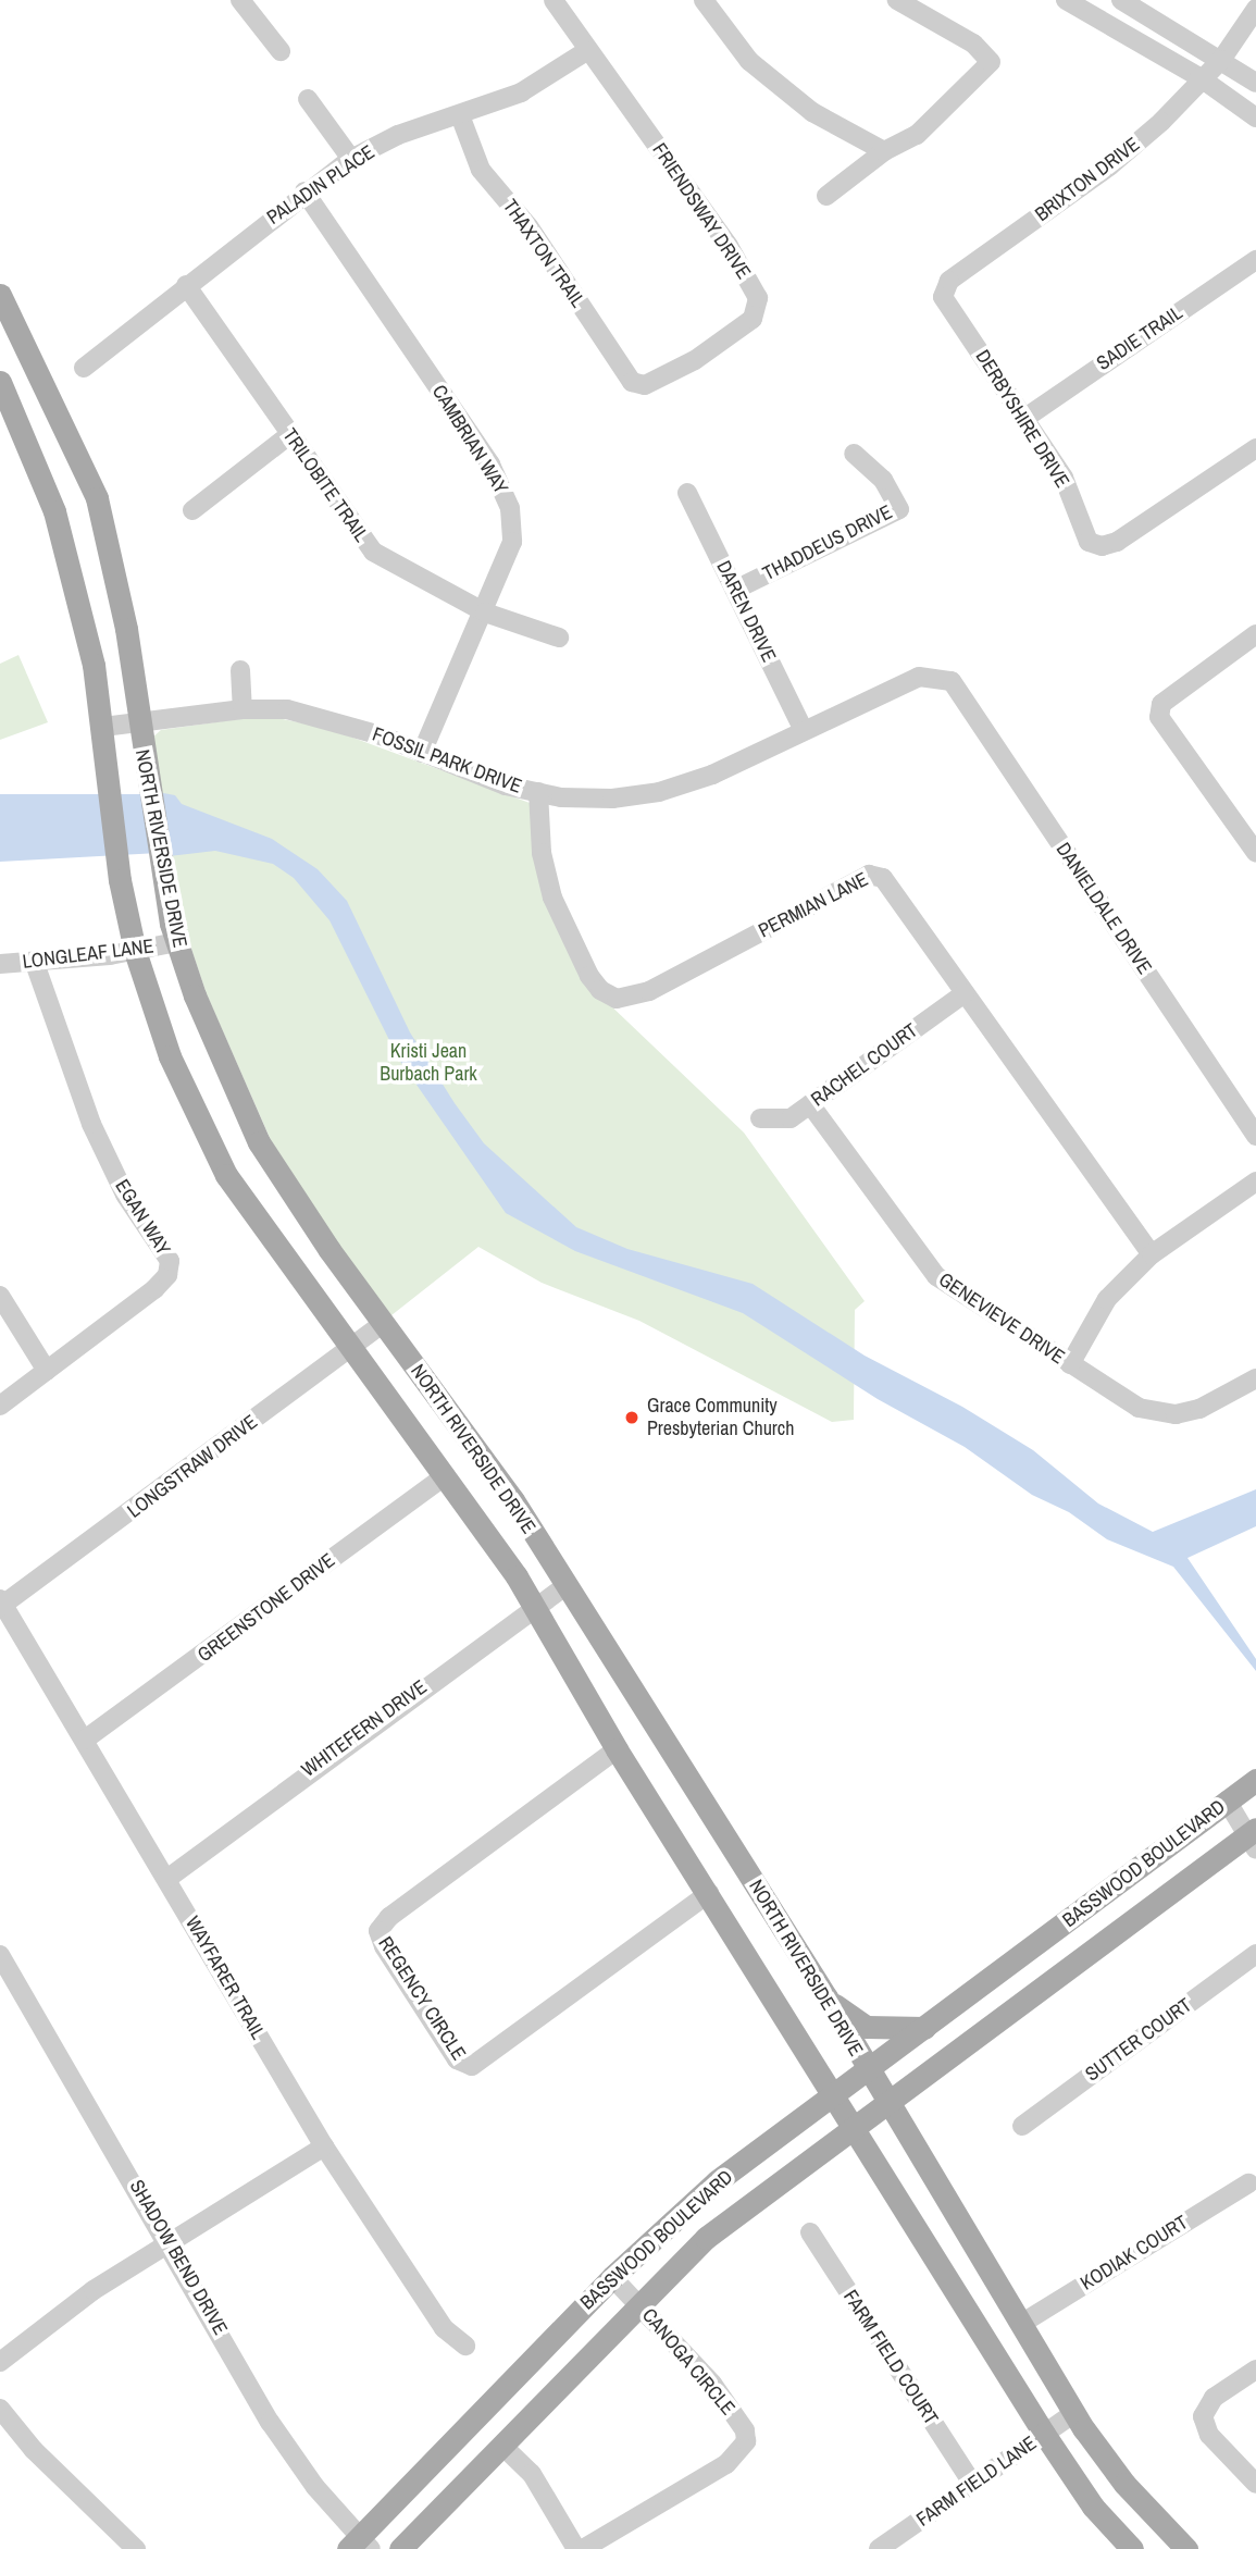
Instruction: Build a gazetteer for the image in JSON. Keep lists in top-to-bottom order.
{
  "streets": {
    "main road": ["NORTH RIVERSIDE DRIVE", "BASSWOOD BOULEVARD"],
    "street": [
      "BRIXTON DRIVE",
      "PALADIN PLACE",
      "FRIENDSWAY DRIVE",
      "THAXTON TRAIL",
      "SADIE TRAIL",
      "DERBYSHIRE DRIVE",
      "CAMBRIAN WAY",
      "TRILOBITE TRAIL",
      "THADDEUS DRIVE",
      "DAREN DRIVE",
      "FOSSIL PARK DRIVE",
      "PERMIAN LANE",
      "DANIELDALE DRIVE",
      "LONGLEAF LANE",
      "RACHEL COURT",
      "EGAN WAY",
      "GENEVIEVE DRIVE",
      "LONGSTRAW DRIVE",
      "GREENSTONE DRIVE",
      "WHITEFERN DRIVE",
      "WAYFARER TRAIL",
      "REGENCY CIRCLE",
      "SUTTER COURT",
      "KODIAK COURT",
      "SHADOW BEND DRIVE",
      "FARM FIELD COURT",
      "CANOGA CIRCLE",
      "FARM FIELD LANE"
    ]
  },
  "crossings": [
    ["BRIXTON DRIVE", "DERBYSHIRE DRIVE"],
    ["PALADIN PLACE", "FRIENDSWAY DRIVE"],
    ["PALADIN PLACE", "THAXTON TRAIL"],
    ["PALADIN PLACE", "CAMBRIAN WAY"],
    ["PALADIN PLACE", "TRILOBITE TRAIL"],
    ["FRIENDSWAY DRIVE", "THAXTON TRAIL"],
    ["SADIE TRAIL", "DERBYSHIRE DRIVE"],
    ["CAMBRIAN WAY", "TRILOBITE TRAIL"],
    ["CAMBRIAN WAY", "FOSSIL PARK DRIVE"],
    ["THADDEUS DRIVE", "DAREN DRIVE"],
    ["DAREN DRIVE", "FOSSIL PARK DRIVE"],
    ["FOSSIL PARK DRIVE", "NORTH RIVERSIDE DRIVE"],
    ["FOSSIL PARK DRIVE", "PERMIAN LANE"],
    ["FOSSIL PARK DRIVE", "DANIELDALE DRIVE"],
    ["NORTH RIVERSIDE DRIVE", "LONGLEAF LANE"],
    ["NORTH RIVERSIDE DRIVE", "LONGSTRAW DRIVE"],
    ["NORTH RIVERSIDE DRIVE", "GREENSTONE DRIVE"],
    ["NORTH RIVERSIDE DRIVE", "WHITEFERN DRIVE"],
    ["NORTH RIVERSIDE DRIVE", "BASSWOOD BOULEVARD"],
    ["NORTH RIVERSIDE DRIVE", "REGENCY CIRCLE"],
    ["NORTH RIVERSIDE DRIVE", "KODIAK COURT"],
    ["NORTH RIVERSIDE DRIVE", "FARM FIELD LANE"],
    ["PERMIAN LANE", "RACHEL COURT"],
    ["LONGLEAF LANE", "EGAN WAY"],
    ["RACHEL COURT", "GENEVIEVE DRIVE"],
    ["LONGSTRAW DRIVE", "WAYFARER TRAIL"],
    ["GREENSTONE DRIVE", "WAYFARER TRAIL"],
    ["WHITEFERN DRIVE", "WAYFARER TRAIL"],
    ["BASSWOOD BOULEVARD", "SHADOW BEND DRIVE"],
    ["BASSWOOD BOULEVARD", "CANOGA CIRCLE"],
    ["FARM FIELD COURT", "FARM FIELD LANE"]
  ],
  "parks": ["Kristi Jean Burbach Park"],
  "places": ["Grace Community Presbyterian Church"]
}
